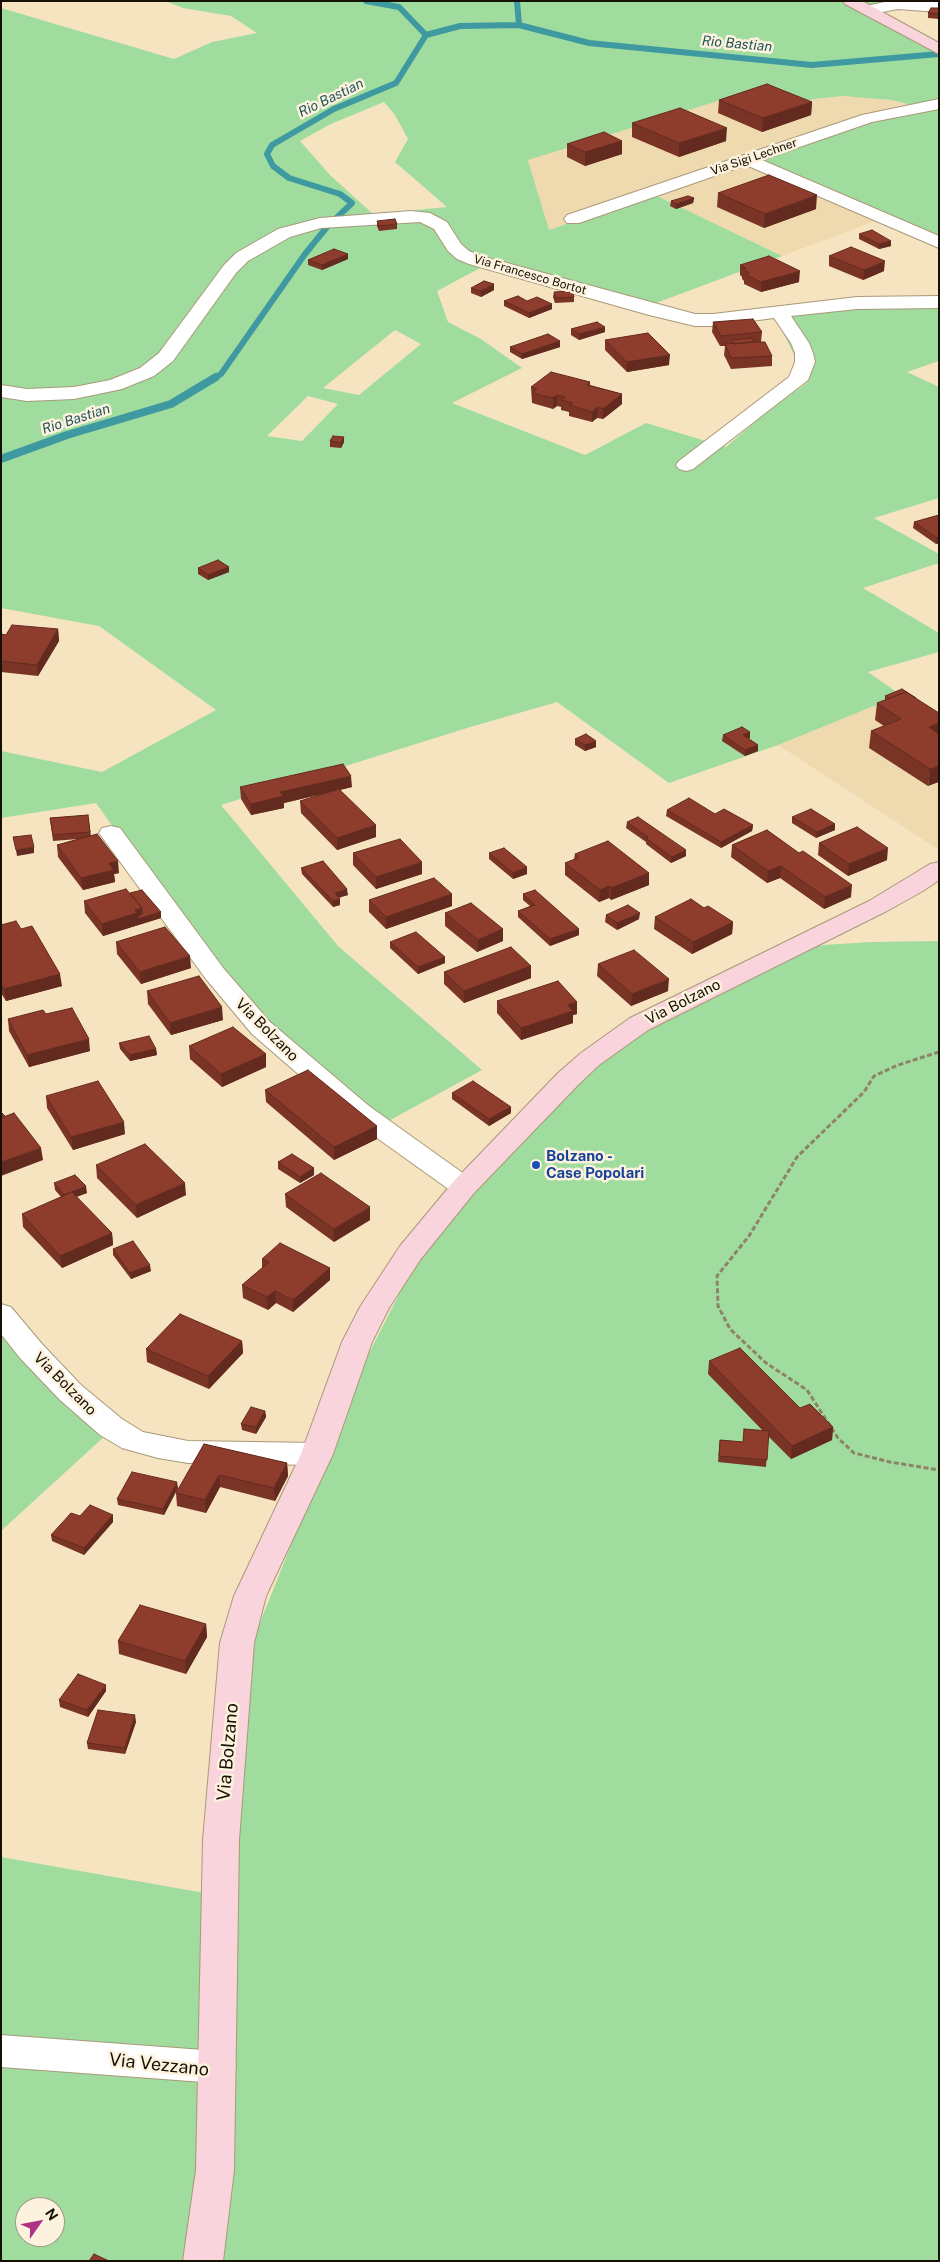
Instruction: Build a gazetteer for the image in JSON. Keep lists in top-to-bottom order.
{
  "streets": {
    "street": [
      "Via Sigi Lechner",
      "Via Francesco Bortot",
      "Via Bolzano",
      "Via Vezzano"
    ]
  },
  "crossings": [
    ["Via Bolzano", "Via Vezzano"]
  ],
  "water": ["Rio Bastian"],
  "places": ["Bolzano - Case Popolari"],
  "north": "top right"
}
